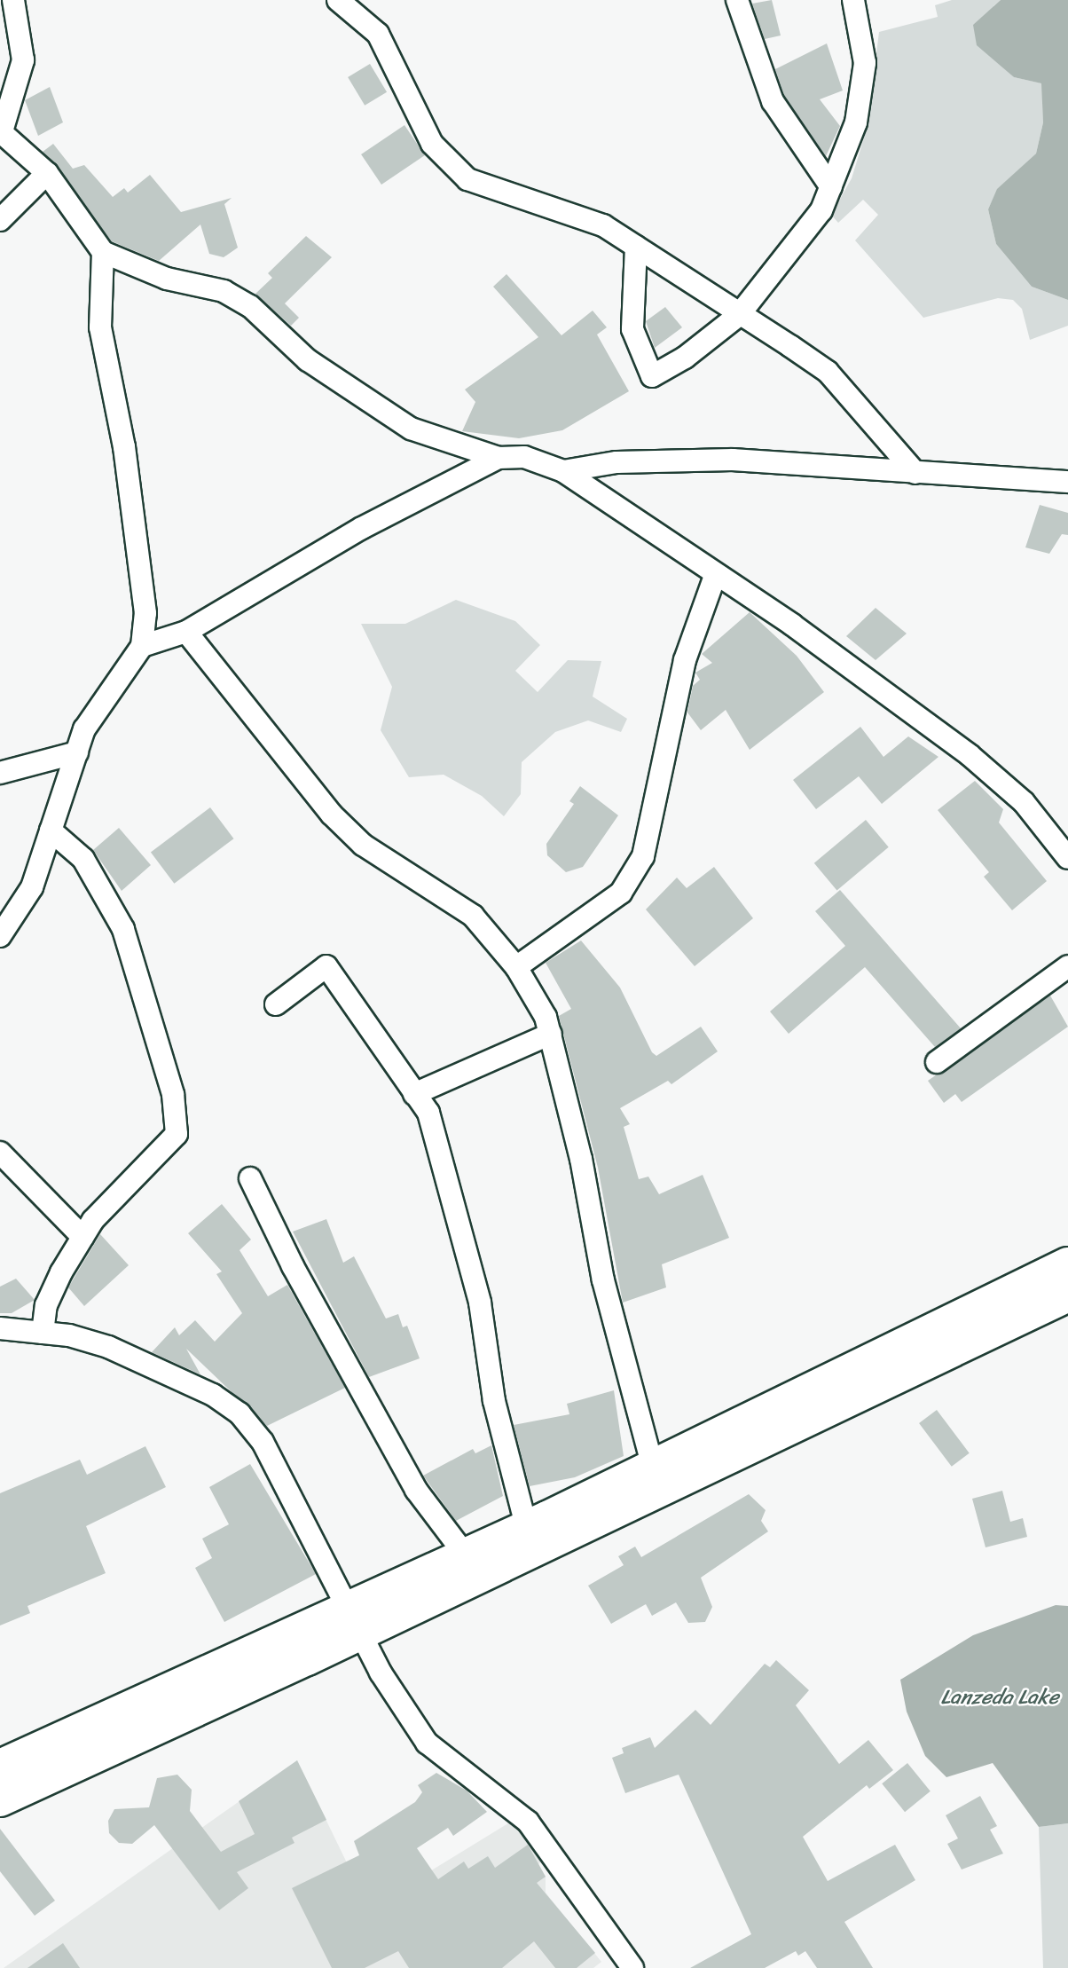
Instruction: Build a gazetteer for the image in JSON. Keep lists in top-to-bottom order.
{
  "water": ["Lanzeda Lake"]
}
